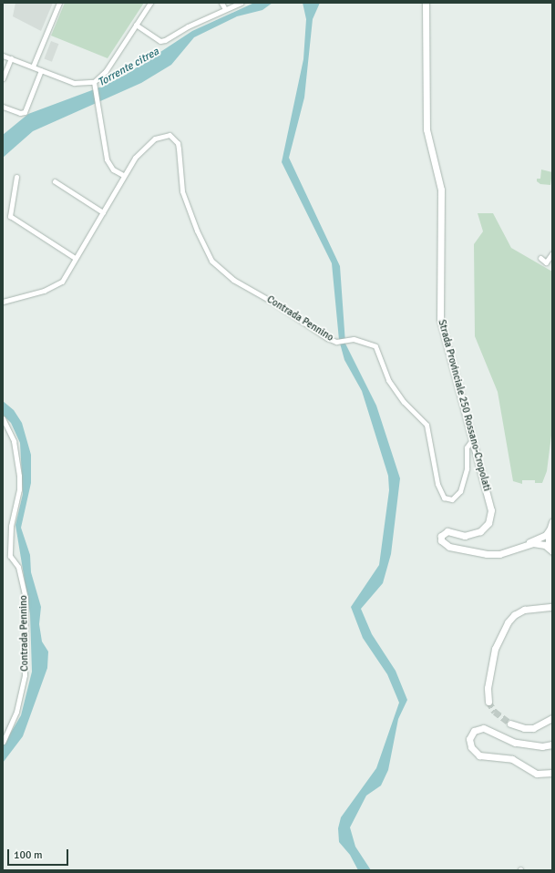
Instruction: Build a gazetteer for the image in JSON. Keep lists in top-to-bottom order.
{
  "streets": {
    "main road": ["Strada Provinciale 250 Rossano-Cropolati"],
    "street": ["Contrada Pennino"]
  },
  "water": ["Torrente citrea"],
  "scale_bar": "100 m"
}
